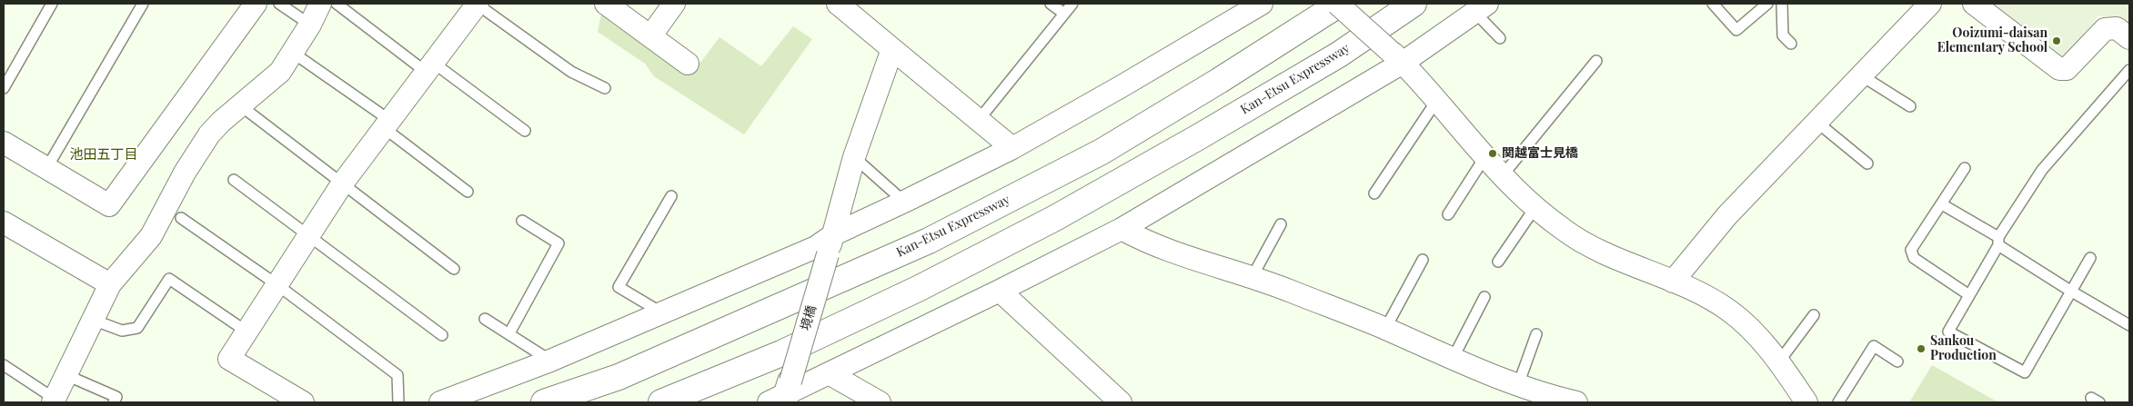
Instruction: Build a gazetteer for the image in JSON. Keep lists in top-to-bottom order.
{
  "streets": {
    "highway": ["Kan-Etsu Expressway"],
    "street": ["境橋"]
  },
  "districts": ["池田五丁目"],
  "places": ["Ooizumi-daisan Elementary School", "関越富士見橋", "Sankou Production"]
}
